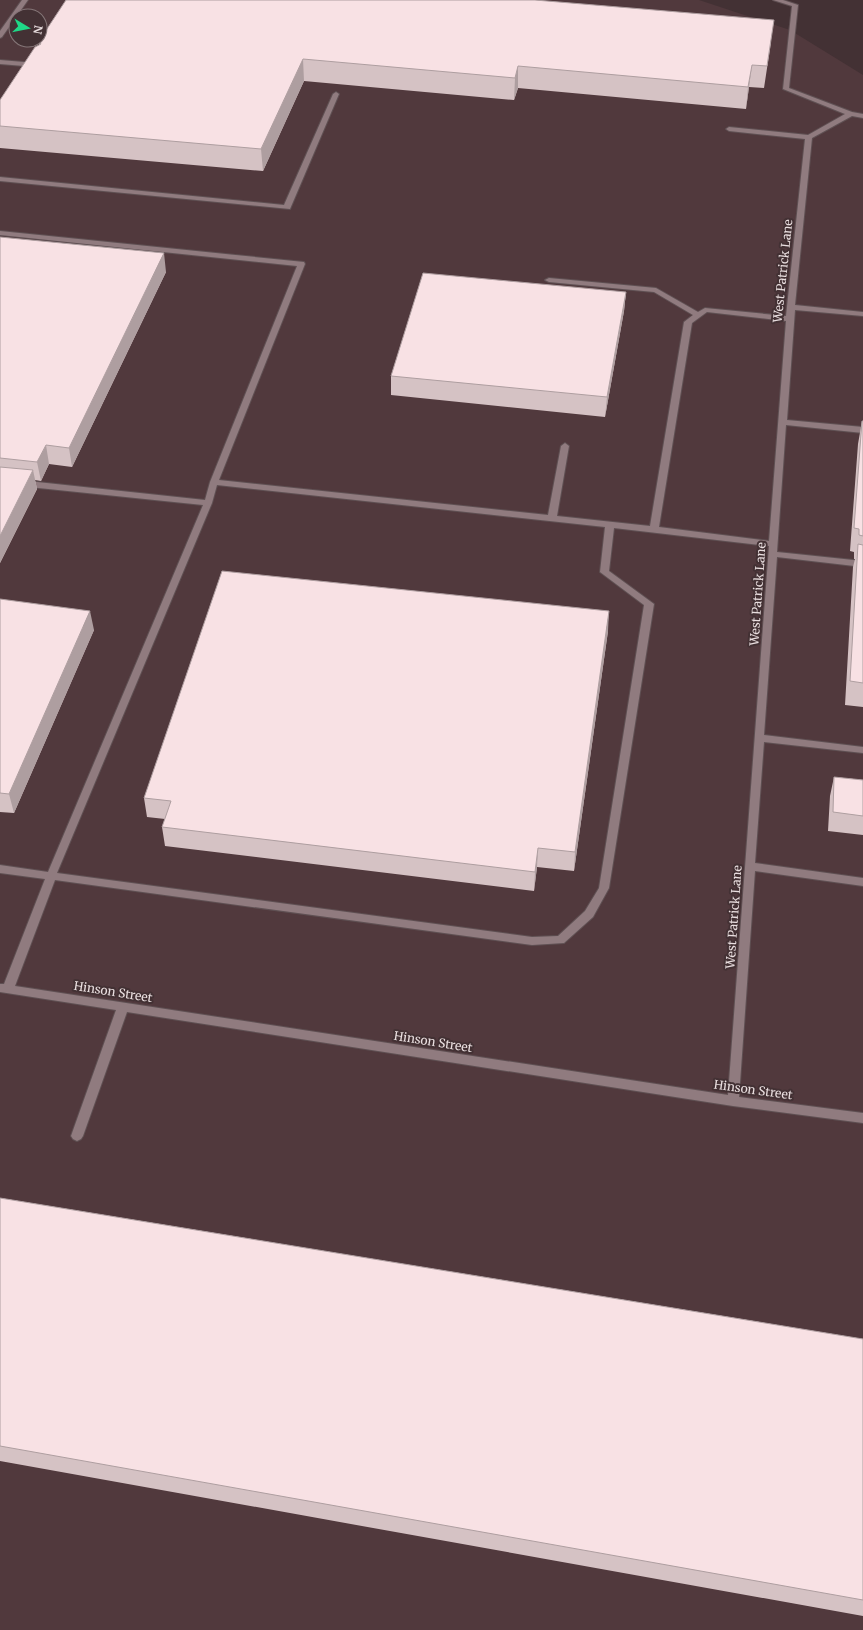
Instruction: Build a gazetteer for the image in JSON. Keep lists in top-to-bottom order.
{
  "streets": {
    "street": ["West Patrick Lane", "Hinson Street"]
  },
  "crossings": [
    ["West Patrick Lane", "Hinson Street"]
  ],
  "north": "right"
}
